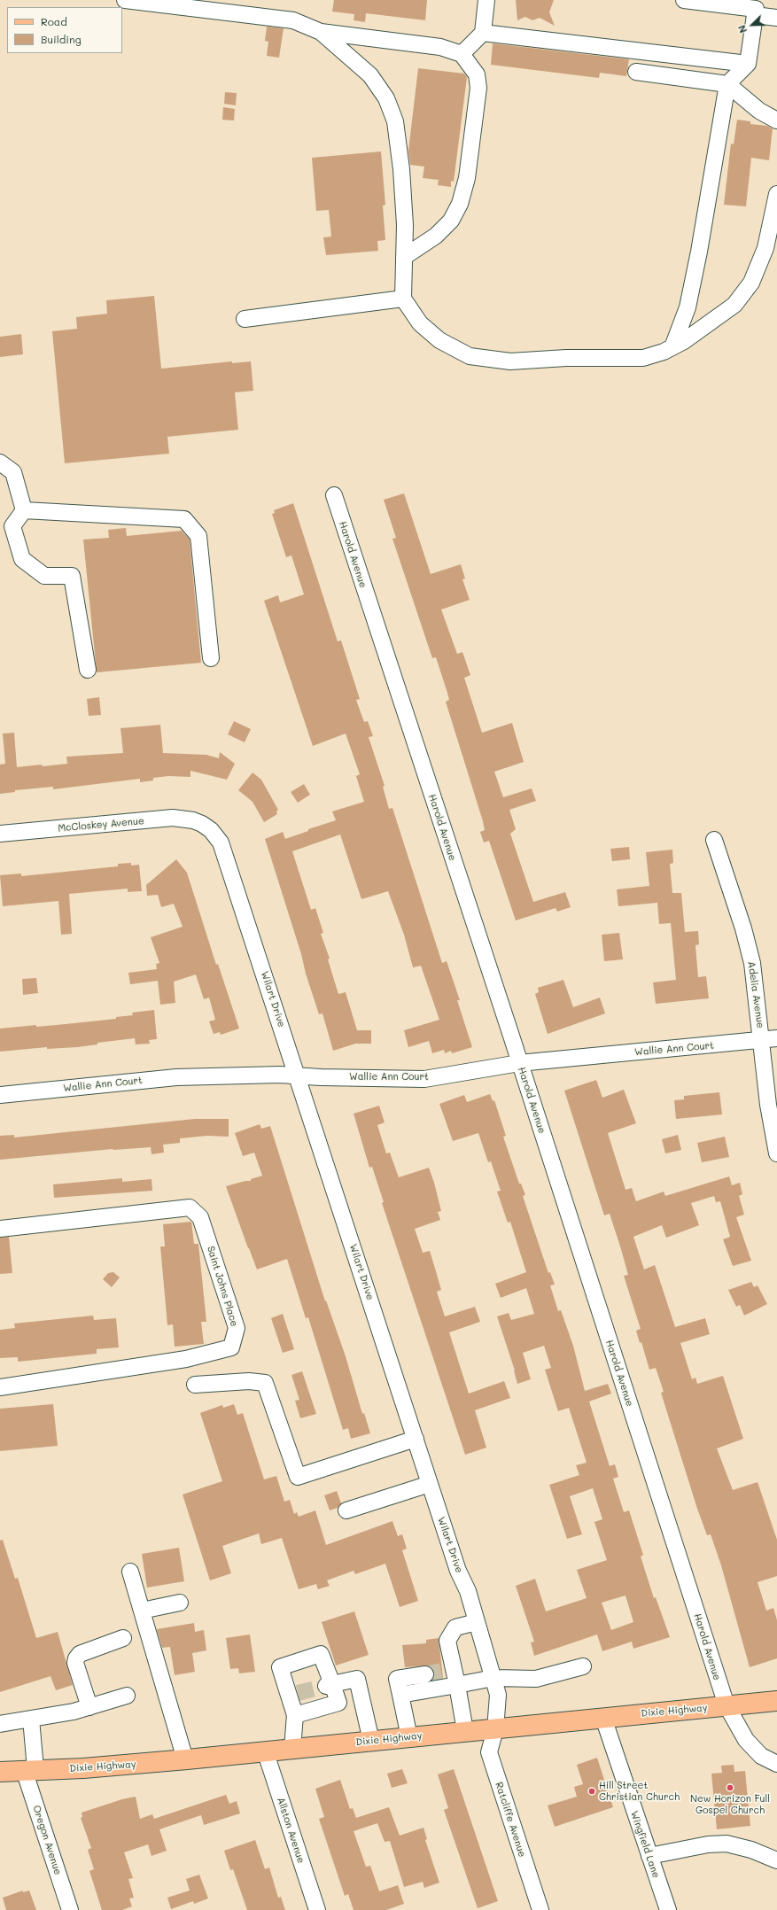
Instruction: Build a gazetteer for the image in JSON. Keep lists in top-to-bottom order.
{
  "streets": {
    "main road": ["Dixie Highway"],
    "street": [
      "Harold Avenue",
      "McCloskey Avenue",
      "Adelia Avenue",
      "Wilart Drive",
      "Wallie Ann Court",
      "Saint Johns Place",
      "Ratcliffe Avenue",
      "Allston Avenue",
      "Oregon Avenue",
      "Wingfield Lane"
    ]
  },
  "crossings": [
    ["Harold Avenue", "Wallie Ann Court"],
    ["Harold Avenue", "Dixie Highway"],
    ["McCloskey Avenue", "Wilart Drive"],
    ["Adelia Avenue", "Wallie Ann Court"],
    ["Wilart Drive", "Wallie Ann Court"],
    ["Wilart Drive", "Dixie Highway"],
    ["Wilart Drive", "Ratcliffe Avenue"],
    ["Dixie Highway", "Ratcliffe Avenue"],
    ["Dixie Highway", "Allston Avenue"],
    ["Dixie Highway", "Oregon Avenue"],
    ["Dixie Highway", "Wingfield Lane"]
  ],
  "places": ["New Horizon Full Gospel Church", "Hill Street Christian Church"],
  "legend": ["Road", "Building"],
  "north": "bottom left"
}
